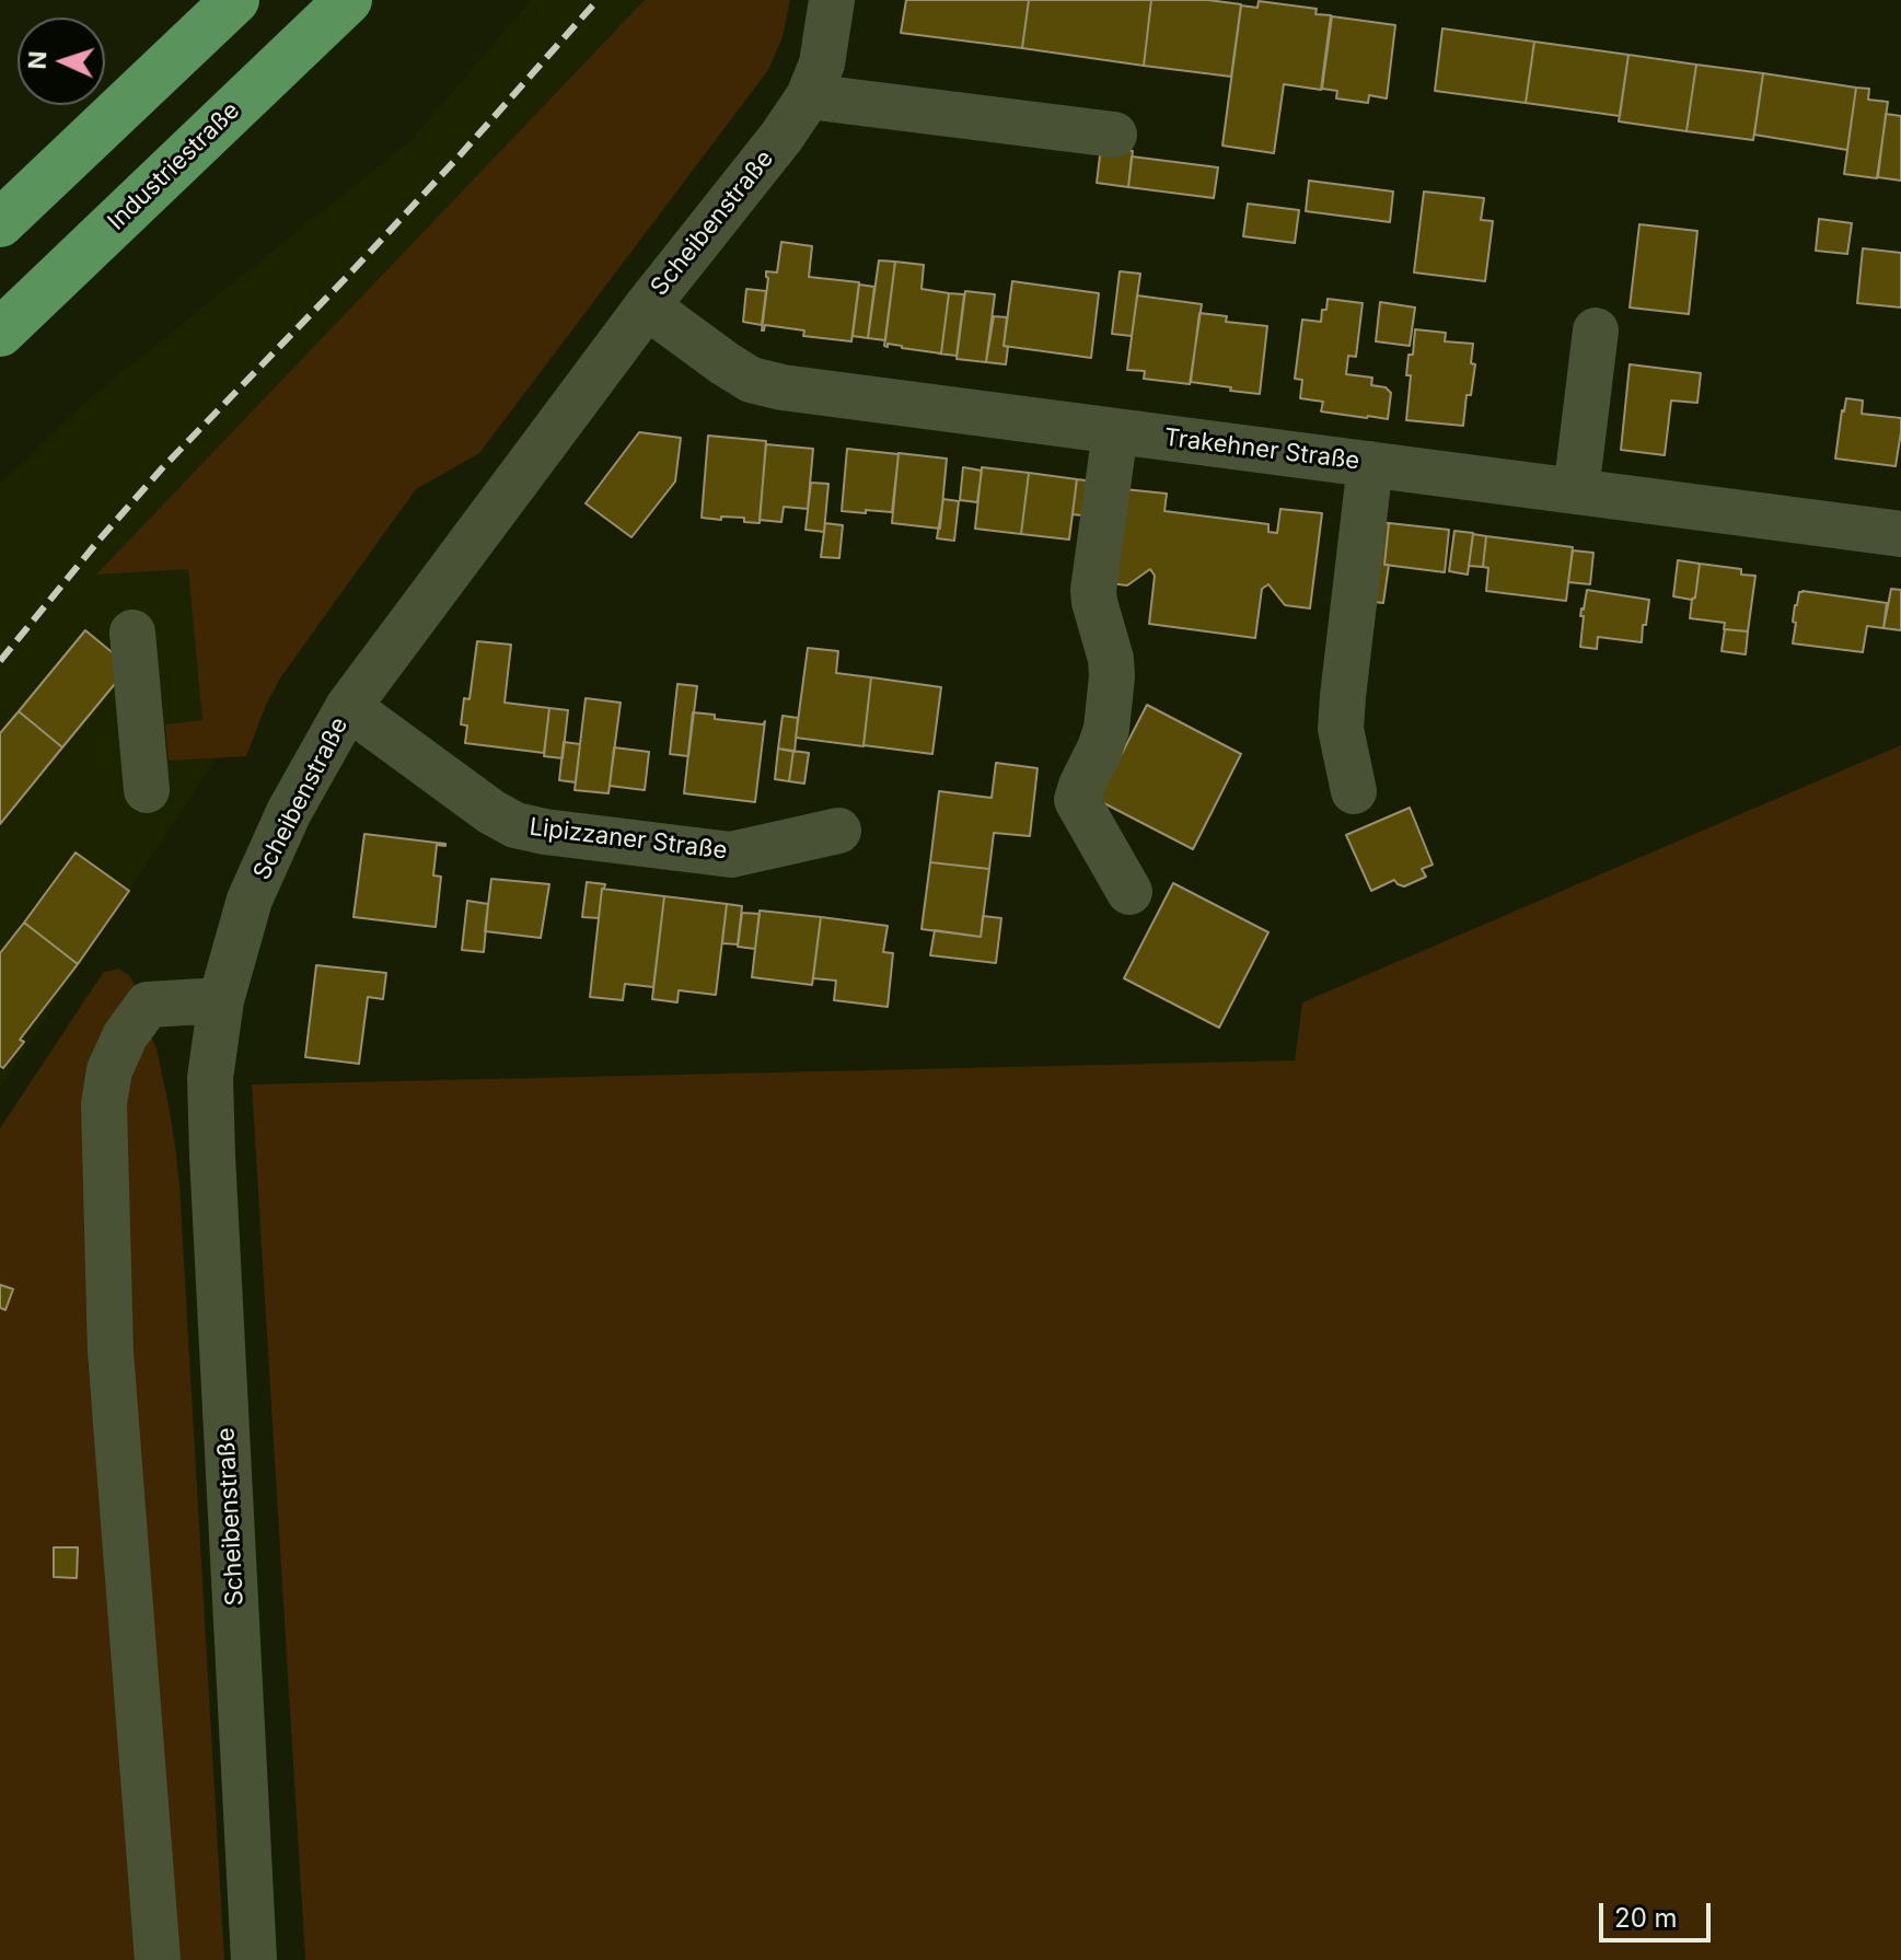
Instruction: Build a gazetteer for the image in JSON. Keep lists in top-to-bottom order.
{
  "streets": {
    "highway": ["Industriestraße"],
    "street": ["Scheibenstraße", "Trakehner Straße", "Lipizzaner Straße"]
  },
  "crossings": [
    ["Scheibenstraße", "Trakehner Straße"],
    ["Scheibenstraße", "Lipizzaner Straße"]
  ],
  "scale_bar": "20 m",
  "north": "left"
}
